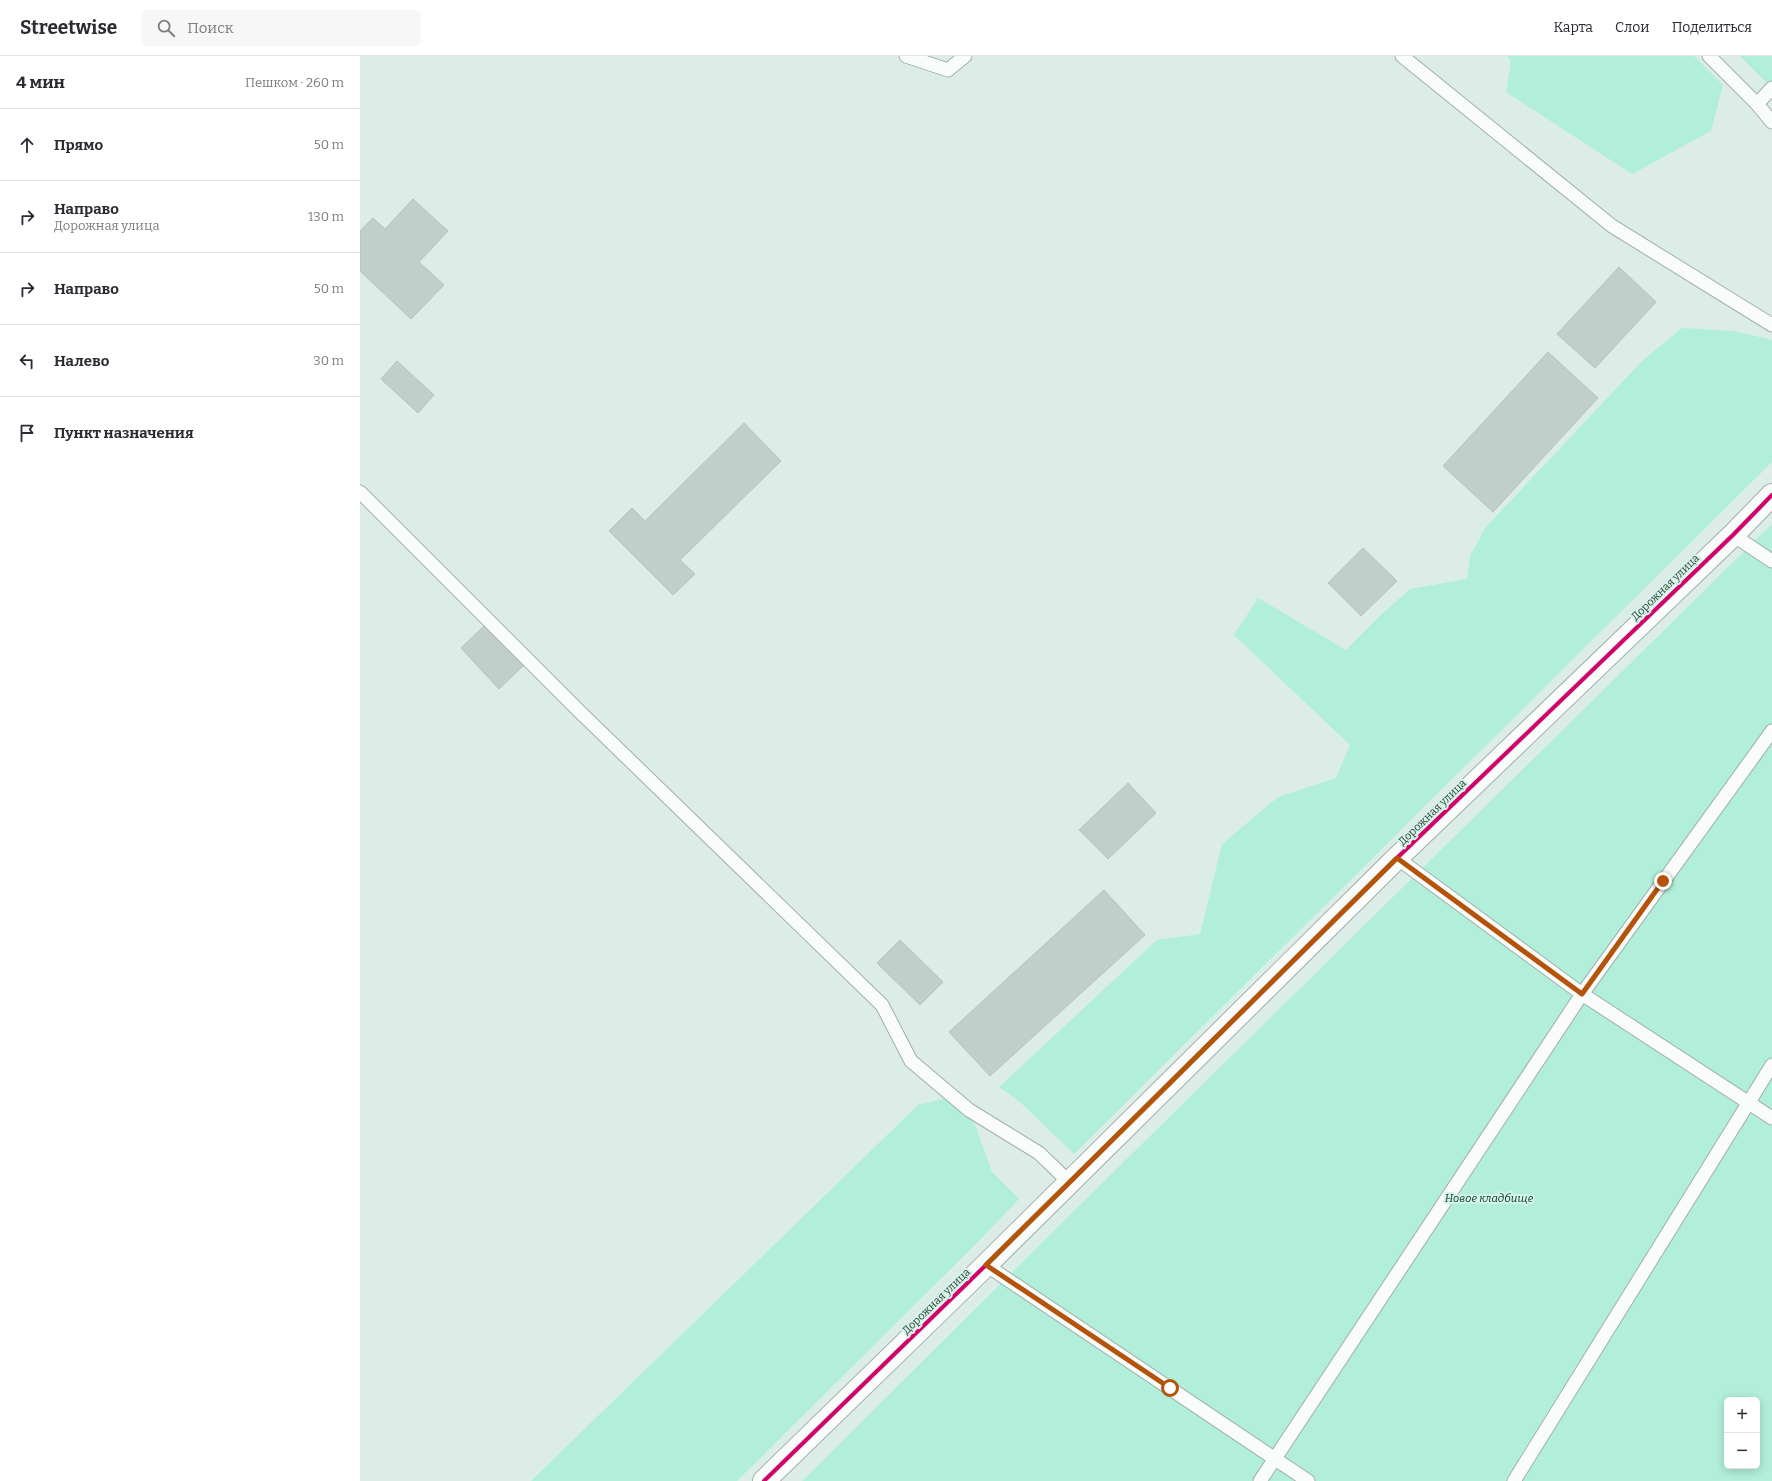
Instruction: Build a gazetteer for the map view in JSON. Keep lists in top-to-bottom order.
{
  "streets": {
    "street": ["Дорожная улица"]
  },
  "parks": ["Новое кладбище"],
  "page": {
    "header": "Streetwise",
    "search": "Поиск",
    "nav": ["Карта", "Слои", "Поделиться"],
    "heading": ["4 мин", "Пешком · 260 m"],
    "list": [
      ["Прямо", "50 m"],
      ["Направо", "Дорожная улица", "130 m"],
      ["Направо", "50 m"],
      ["Налево", "30 m"],
      "Пункт назначения"
    ],
    "map_buttons": ["+", "−"]
  }
}
